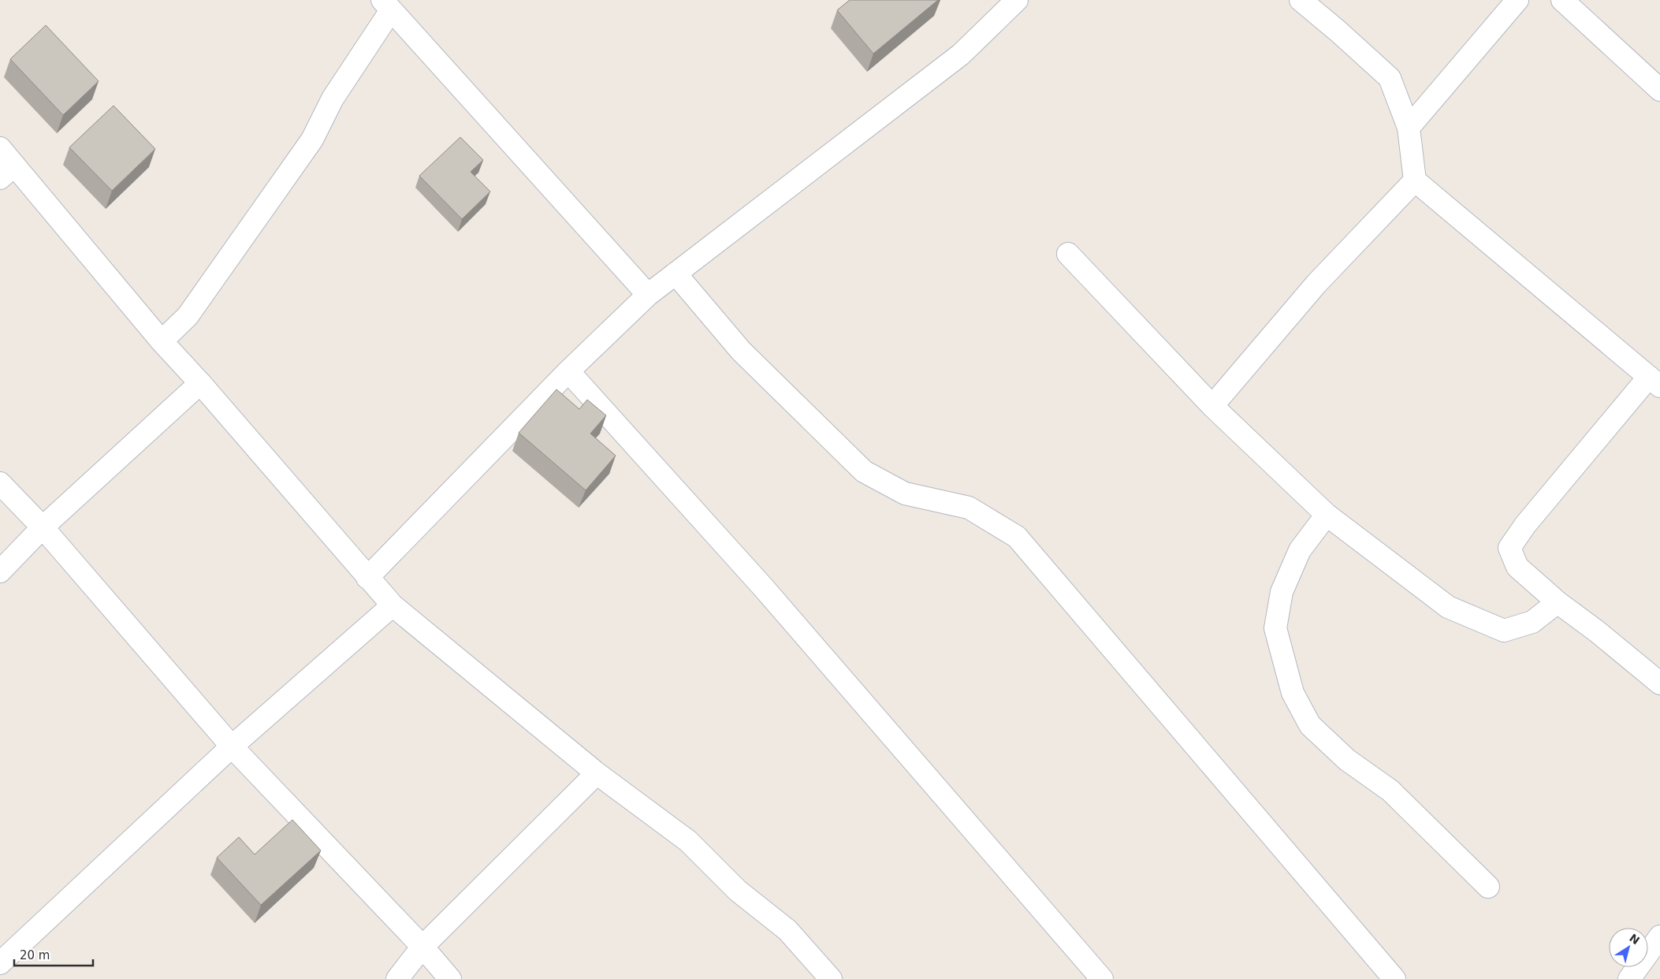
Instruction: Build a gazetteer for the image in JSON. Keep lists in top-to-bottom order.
{
  "scale_bar": "20 m",
  "north": "top right"
}
